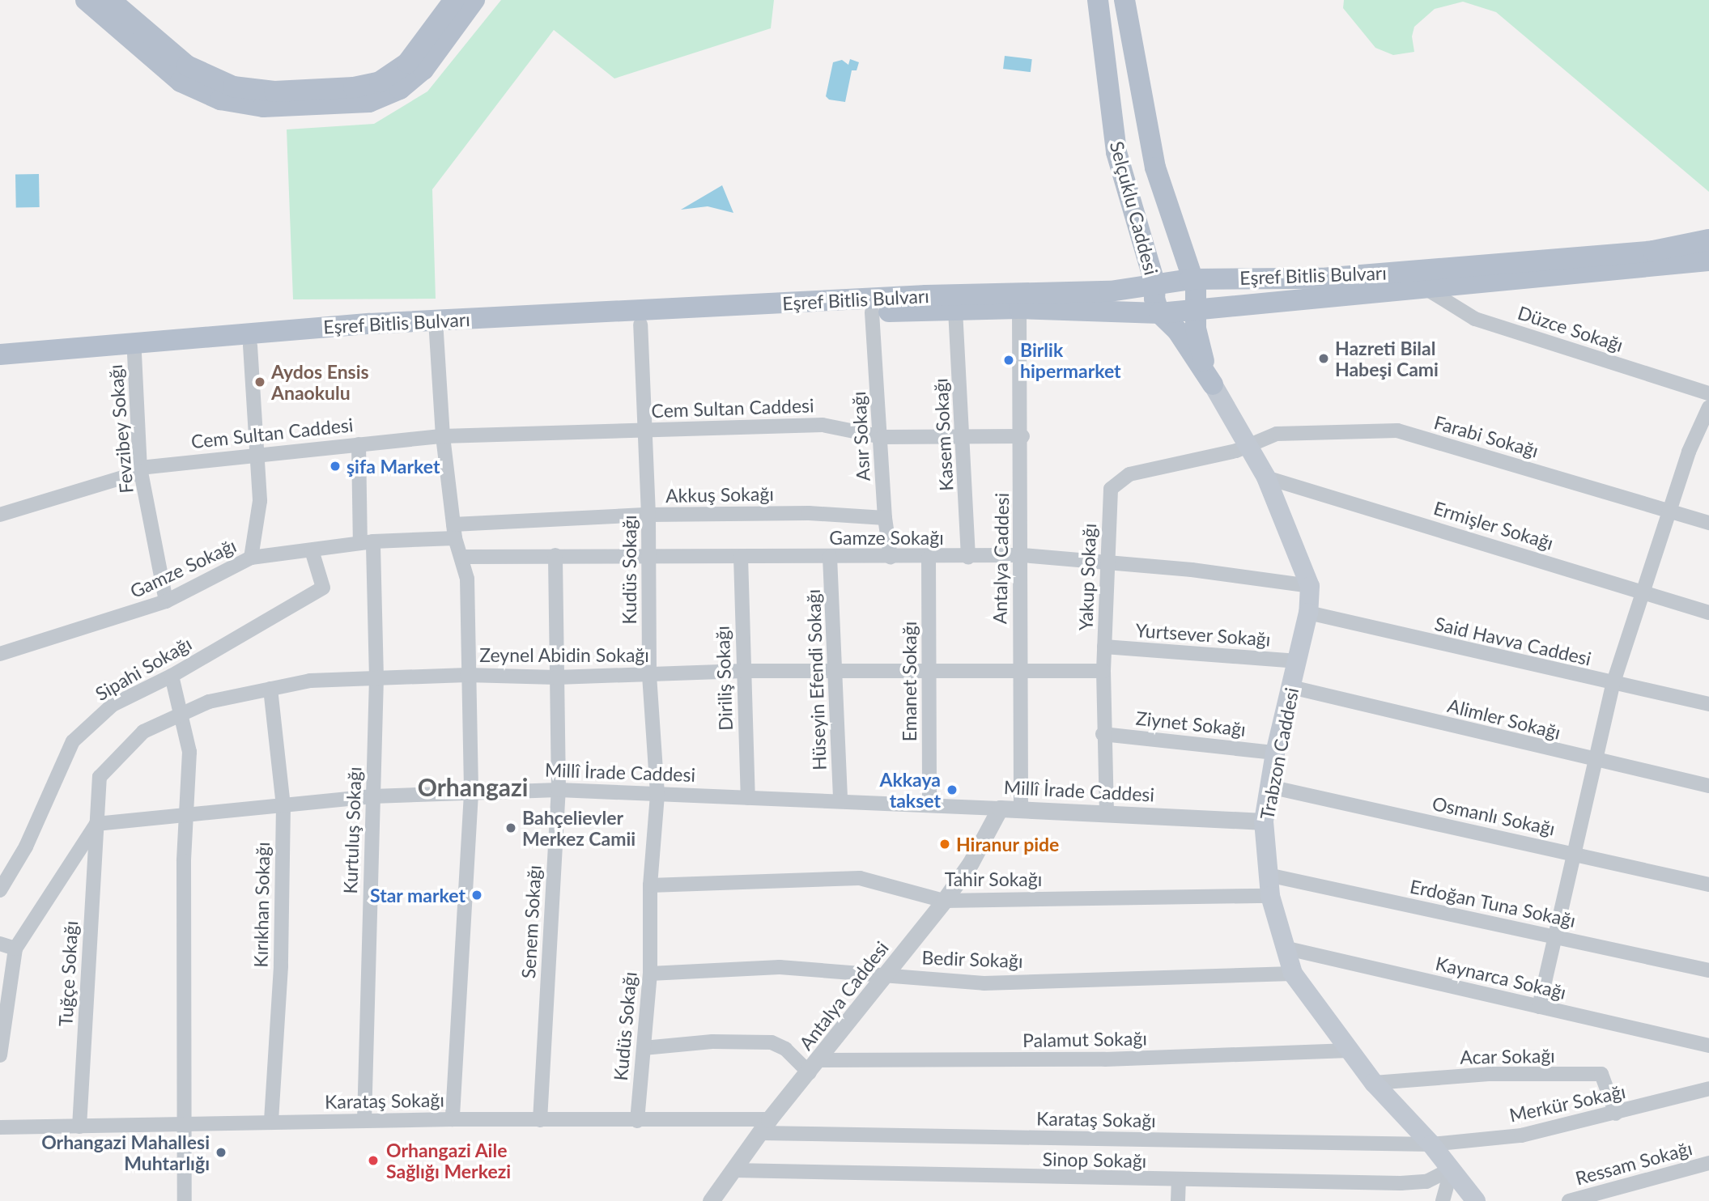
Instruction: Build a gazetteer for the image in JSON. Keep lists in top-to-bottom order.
{
  "streets": {
    "main road": ["Selçuklu Caddesi", "Eşref Bitlis Bulvarı", "Trabzon Caddesi"],
    "street": [
      "Düzce Sokağı",
      "Cem Sultan Caddesi",
      "Fevzibey Sokağı",
      "Kasem Sokağı",
      "Asır Sokağı",
      "Farabi Sokağı",
      "Akkuş Sokağı",
      "Ermişler Sokağı",
      "Gamze Sokağı",
      "Antalya Caddesi",
      "Kudüs Sokağı",
      "Yakup Sokağı",
      "Yurtsever Sokağı",
      "Said Havva Caddesi",
      "Zeynel Abidin Sokağı",
      "Sipahi Sokağı",
      "Diriliş Sokağı",
      "Hüseyin Efendi Sokağı",
      "Emanet Sokağı",
      "Alimler Sokağı",
      "Ziynet Sokağı",
      "Millî İrade Caddesi",
      "Osmanlı Sokağı",
      "Kurtuluş Sokağı",
      "Tahir Sokağı",
      "Erdoğan Tuna Sokağı",
      "Kırıkhan Sokağı",
      "Senem Sokağı",
      "Bedir Sokağı",
      "Tuğçe Sokağı",
      "Kaynarca Sokağı",
      "Palamut Sokağı",
      "Acar Sokağı",
      "Karataş Sokağı",
      "Merkür Sokağı",
      "Sinop Sokağı",
      "Ressam Sokağı"
    ]
  },
  "crossings": [
    ["Selçuklu Caddesi", "Eşref Bitlis Bulvarı"],
    ["Selçuklu Caddesi", "Trabzon Caddesi"],
    ["Eşref Bitlis Bulvarı", "Düzce Sokağı"],
    ["Eşref Bitlis Bulvarı", "Fevzibey Sokağı"],
    ["Eşref Bitlis Bulvarı", "Kasem Sokağı"],
    ["Eşref Bitlis Bulvarı", "Asır Sokağı"],
    ["Eşref Bitlis Bulvarı", "Antalya Caddesi"],
    ["Eşref Bitlis Bulvarı", "Kudüs Sokağı"],
    ["Eşref Bitlis Bulvarı", "Trabzon Caddesi"],
    ["Cem Sultan Caddesi", "Fevzibey Sokağı"],
    ["Cem Sultan Caddesi", "Kasem Sokağı"],
    ["Cem Sultan Caddesi", "Asır Sokağı"],
    ["Cem Sultan Caddesi", "Antalya Caddesi"],
    ["Cem Sultan Caddesi", "Kudüs Sokağı"],
    ["Cem Sultan Caddesi", "Kurtuluş Sokağı"],
    ["Fevzibey Sokağı", "Gamze Sokağı"],
    ["Kasem Sokağı", "Gamze Sokağı"],
    ["Asır Sokağı", "Akkuş Sokağı"],
    ["Asır Sokağı", "Gamze Sokağı"],
    ["Farabi Sokağı", "Yakup Sokağı"],
    ["Farabi Sokağı", "Trabzon Caddesi"],
    ["Akkuş Sokağı", "Gamze Sokağı"],
    ["Akkuş Sokağı", "Kudüs Sokağı"],
    ["Ermişler Sokağı", "Trabzon Caddesi"],
    ["Gamze Sokağı", "Antalya Caddesi"],
    ["Gamze Sokağı", "Kudüs Sokağı"],
    ["Gamze Sokağı", "Yakup Sokağı"],
    ["Gamze Sokağı", "Sipahi Sokağı"],
    ["Gamze Sokağı", "Diriliş Sokağı"],
    ["Gamze Sokağı", "Hüseyin Efendi Sokağı"],
    ["Gamze Sokağı", "Emanet Sokağı"],
    ["Gamze Sokağı", "Trabzon Caddesi"],
    ["Gamze Sokağı", "Kurtuluş Sokağı"],
    ["Gamze Sokağı", "Senem Sokağı"],
    ["Antalya Caddesi", "Zeynel Abidin Sokağı"],
    ["Antalya Caddesi", "Millî İrade Caddesi"],
    ["Antalya Caddesi", "Tahir Sokağı"],
    ["Antalya Caddesi", "Bedir Sokağı"],
    ["Antalya Caddesi", "Palamut Sokağı"],
    ["Antalya Caddesi", "Karataş Sokağı"],
    ["Antalya Caddesi", "Sinop Sokağı"],
    ["Kudüs Sokağı", "Zeynel Abidin Sokağı"],
    ["Kudüs Sokağı", "Millî İrade Caddesi"],
    ["Kudüs Sokağı", "Tahir Sokağı"],
    ["Kudüs Sokağı", "Bedir Sokağı"],
    ["Kudüs Sokağı", "Karataş Sokağı"],
    ["Yakup Sokağı", "Yurtsever Sokağı"],
    ["Yakup Sokağı", "Zeynel Abidin Sokağı"],
    ["Yakup Sokağı", "Ziynet Sokağı"],
    ["Yakup Sokağı", "Trabzon Caddesi"],
    ["Yakup Sokağı", "Millî İrade Caddesi"],
    ["Yurtsever Sokağı", "Trabzon Caddesi"],
    ["Said Havva Caddesi", "Trabzon Caddesi"],
    ["Zeynel Abidin Sokağı", "Diriliş Sokağı"],
    ["Zeynel Abidin Sokağı", "Hüseyin Efendi Sokağı"],
    ["Zeynel Abidin Sokağı", "Emanet Sokağı"],
    ["Zeynel Abidin Sokağı", "Millî İrade Caddesi"],
    ["Zeynel Abidin Sokağı", "Kurtuluş Sokağı"],
    ["Zeynel Abidin Sokağı", "Kırıkhan Sokağı"],
    ["Zeynel Abidin Sokağı", "Senem Sokağı"],
    ["Zeynel Abidin Sokağı", "Tuğçe Sokağı"],
    ["Diriliş Sokağı", "Millî İrade Caddesi"],
    ["Hüseyin Efendi Sokağı", "Millî İrade Caddesi"],
    ["Emanet Sokağı", "Millî İrade Caddesi"],
    ["Alimler Sokağı", "Trabzon Caddesi"],
    ["Ziynet Sokağı", "Trabzon Caddesi"],
    ["Trabzon Caddesi", "Millî İrade Caddesi"],
    ["Trabzon Caddesi", "Osmanlı Sokağı"],
    ["Trabzon Caddesi", "Tahir Sokağı"],
    ["Trabzon Caddesi", "Erdoğan Tuna Sokağı"],
    ["Trabzon Caddesi", "Bedir Sokağı"],
    ["Trabzon Caddesi", "Kaynarca Sokağı"],
    ["Trabzon Caddesi", "Palamut Sokağı"],
    ["Trabzon Caddesi", "Acar Sokağı"],
    ["Trabzon Caddesi", "Karataş Sokağı"],
    ["Trabzon Caddesi", "Merkür Sokağı"],
    ["Trabzon Caddesi", "Sinop Sokağı"],
    ["Millî İrade Caddesi", "Kurtuluş Sokağı"],
    ["Millî İrade Caddesi", "Kırıkhan Sokağı"],
    ["Millî İrade Caddesi", "Senem Sokağı"],
    ["Millî İrade Caddesi", "Tuğçe Sokağı"],
    ["Kurtuluş Sokağı", "Karataş Sokağı"],
    ["Kırıkhan Sokağı", "Karataş Sokağı"],
    ["Senem Sokağı", "Karataş Sokağı"],
    ["Tuğçe Sokağı", "Karataş Sokağı"],
    ["Acar Sokağı", "Merkür Sokağı"],
    ["Karataş Sokağı", "Merkür Sokağı"]
  ],
  "districts": ["Orhangazi"],
  "places": [
    "Hazreti Bilal Habeşi Cami",
    "Birlik hipermarket",
    "Aydos Ensis Anaokulu",
    "şifa Market",
    "Akkaya takset",
    "Bahçelievler Merkez Camii",
    "Hiranur pide",
    "Star market",
    "Orhangazi Mahallesi Muhtarlığı",
    "Orhangazi Aile Sağlığı Merkezi"
  ]
}
